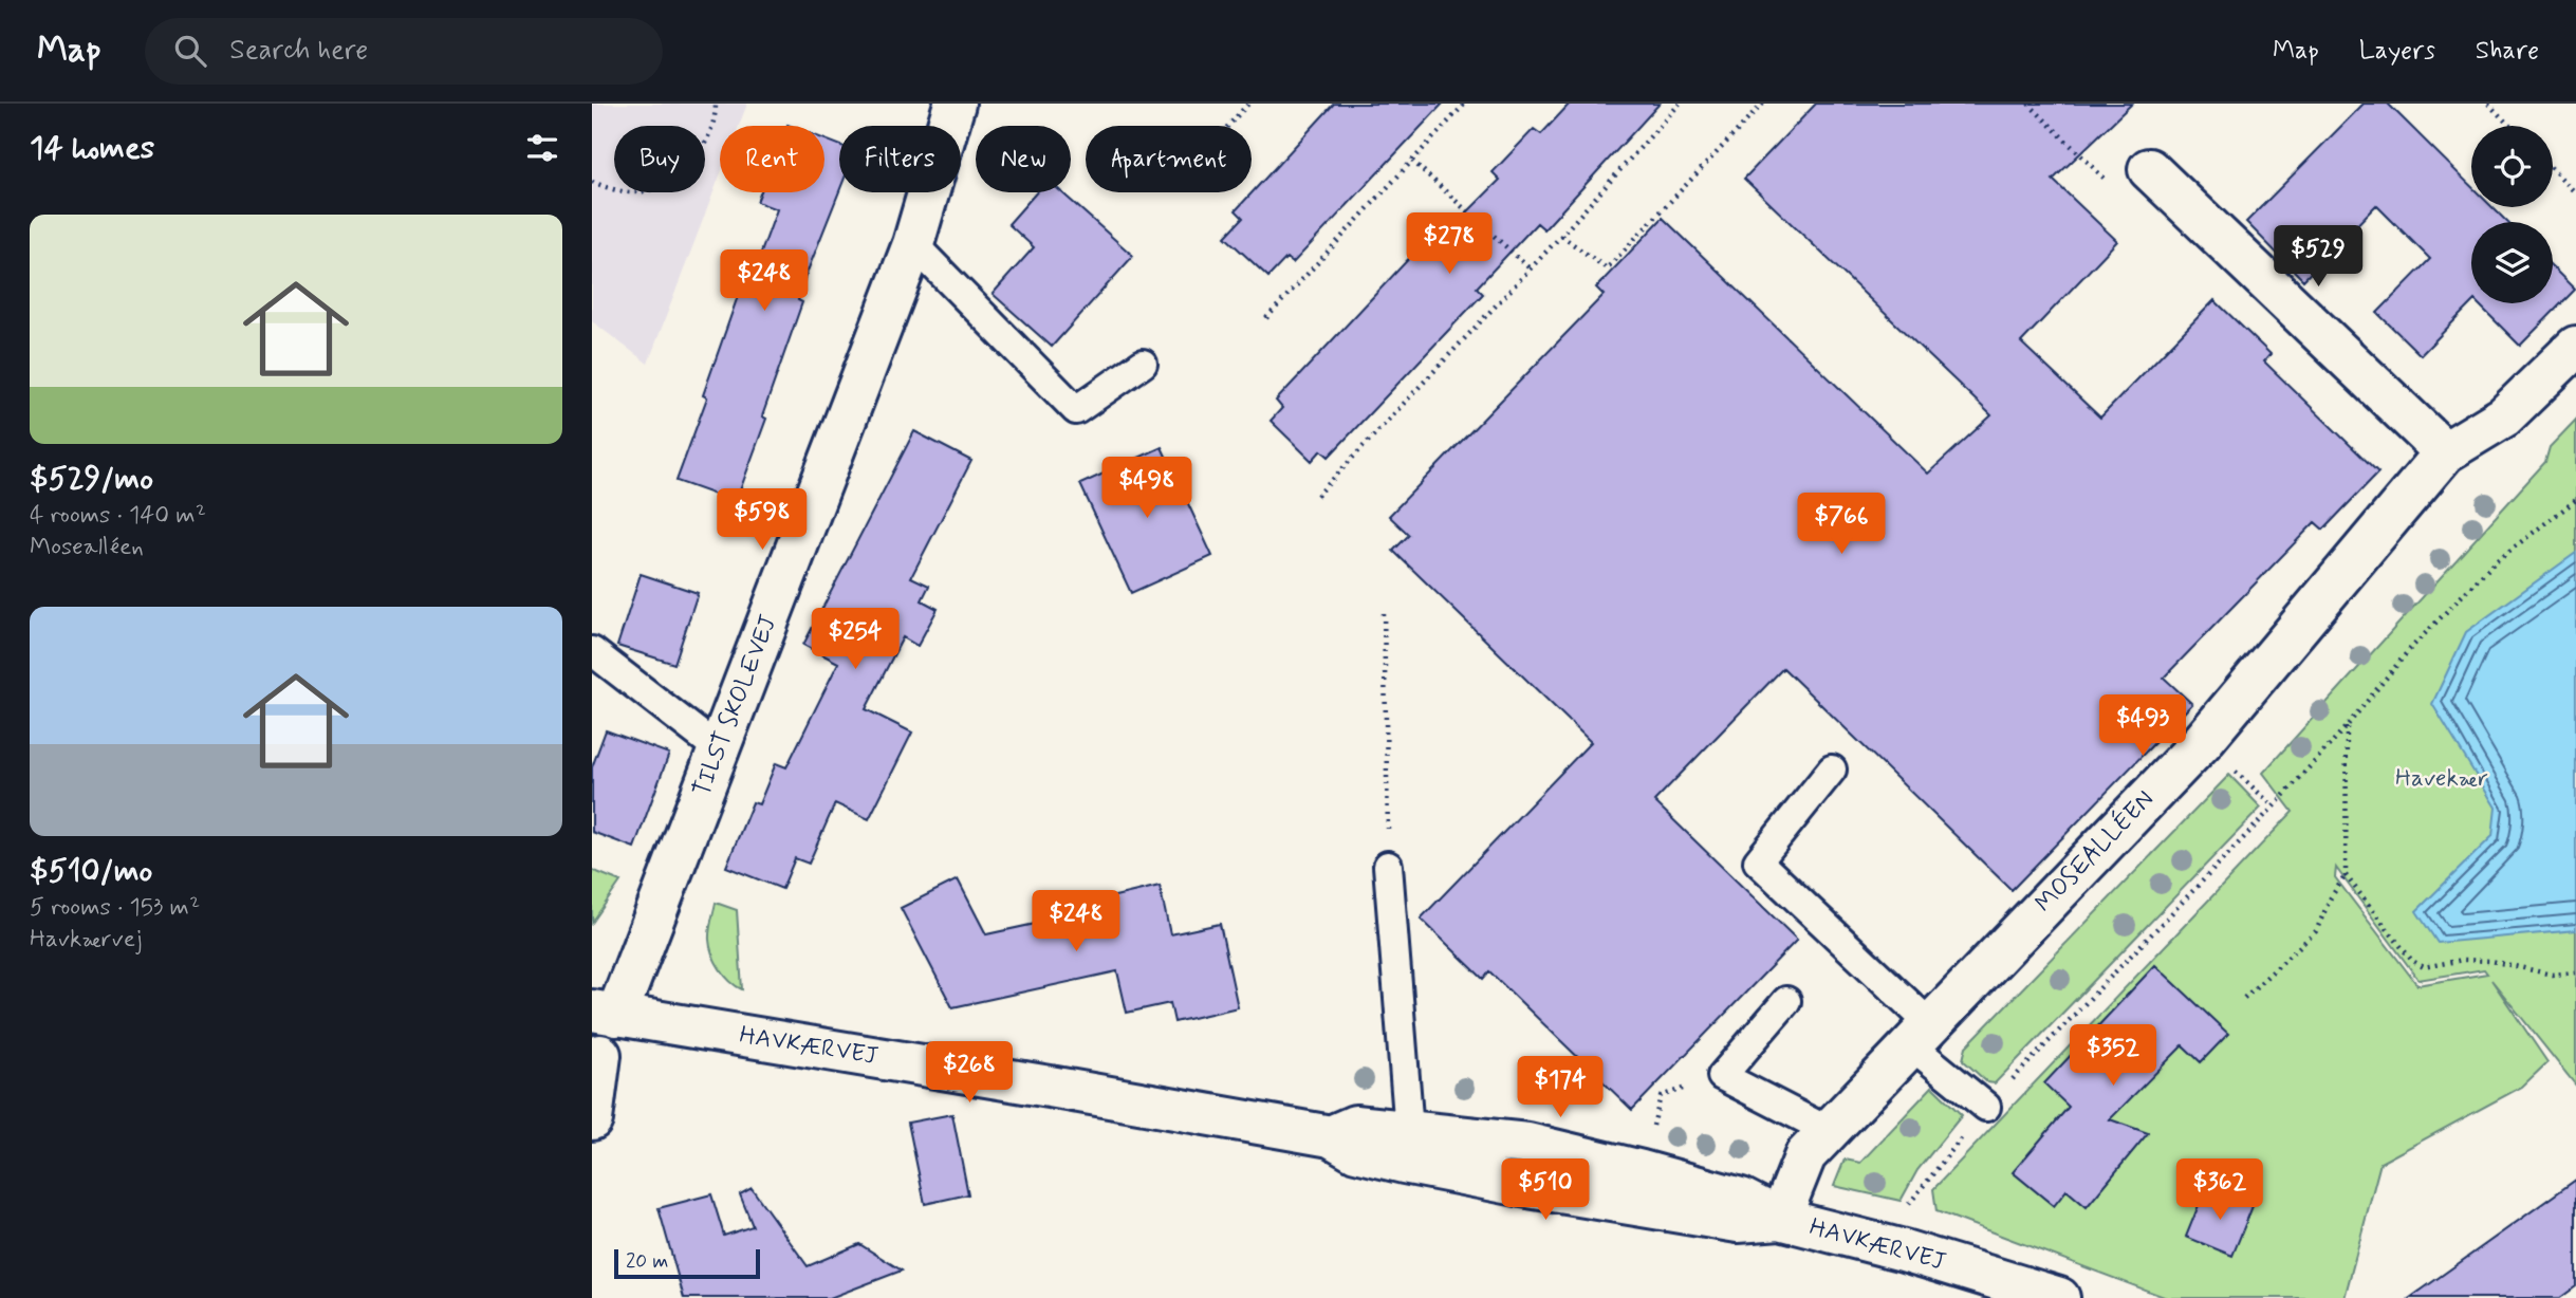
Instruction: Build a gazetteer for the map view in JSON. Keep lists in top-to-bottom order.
{
  "streets": {
    "street": ["TILST SKOLEVEJ", "MOSEALLÉEN", "HAVKÆRVEJ"]
  },
  "crossings": [
    ["TILST SKOLEVEJ", "HAVKÆRVEJ"],
    ["MOSEALLÉEN", "HAVKÆRVEJ"]
  ],
  "parks": ["Havekær"],
  "scale_bar": "20 m",
  "page": {
    "header": "Map",
    "search": "Search here",
    "nav": ["Map", "Layers", "Share"],
    "heading": "14 homes",
    "chip": [
      "Buy",
      "Rent",
      "Filters",
      "New",
      "Apartment"
    ],
    "list": [
      {
        "name": "$529/mo",
        "note": "4 rooms · 140 m² · Mosealléen"
      },
      {
        "name": "$510/mo",
        "note": "5 rooms · 153 m² · Havkærvej"
      }
    ],
    "price": [
      "$278",
      "$529",
      "$248",
      "$498",
      "$598",
      "$766",
      "$254",
      "$493",
      "$248",
      "$352",
      "$268",
      "$174",
      "$510",
      "$362"
    ],
    "scale": "20 m"
  }
}
